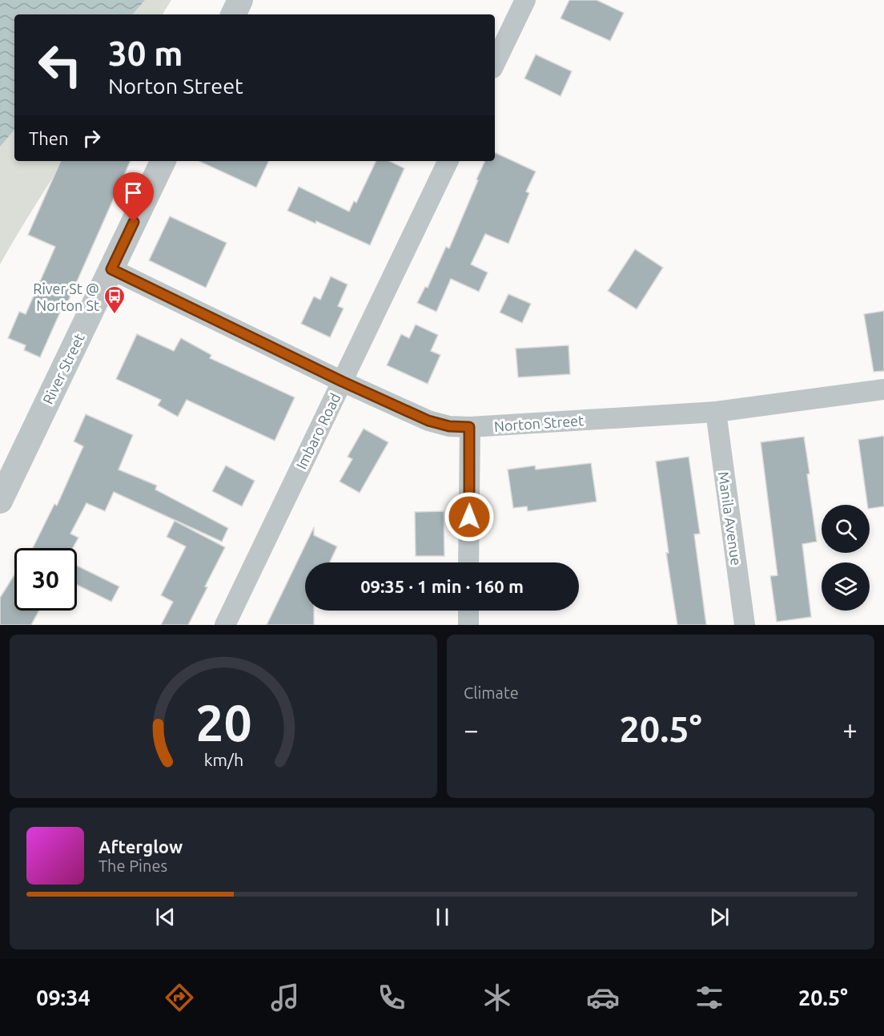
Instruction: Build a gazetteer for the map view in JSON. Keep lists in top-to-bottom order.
{
  "streets": {
    "street": [
      "River Street",
      "Norton Street",
      "Imbaro Road",
      "Manila Avenue"
    ]
  },
  "crossings": [
    ["River Street", "Norton Street"],
    ["Norton Street", "Imbaro Road"],
    ["Norton Street", "Manila Avenue"]
  ],
  "places": {
    "bus stop": ["River St @ Norton St"]
  },
  "page": {
    "turn": ["30 m", "Norton Street"],
    "then": "Then",
    "limit": "30",
    "trip": "09:35 · 1 min · 160 m",
    "tile": "Climate",
    "heat": ["−", "20.5°", "+"],
    "song": ["Afterglow", "The Pines"],
    "tabs": ["09:34", "20.5°"],
    "gauge": ["20", "km/h"]
  }
}
